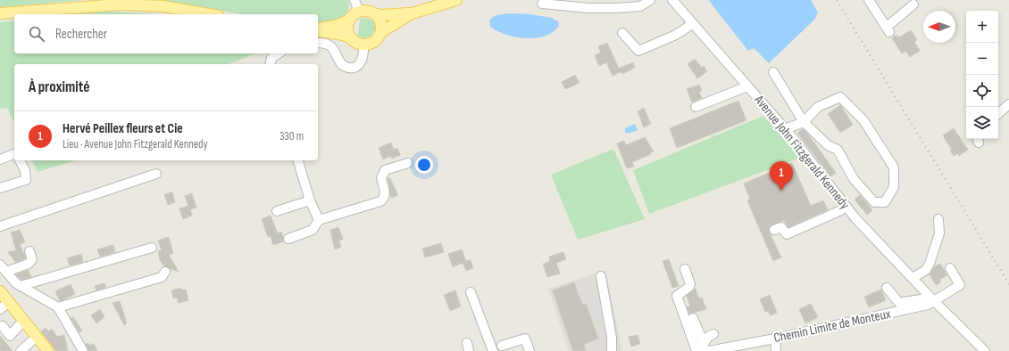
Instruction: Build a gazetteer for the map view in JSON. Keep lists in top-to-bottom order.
{
  "streets": {
    "street": ["Avenue John Fitzgerald Kennedy", "Chemin Limite de Monteux"]
  },
  "crossings": [
    ["Avenue John Fitzgerald Kennedy", "Chemin Limite de Monteux"]
  ],
  "north": "left",
  "page": {
    "map_buttons": ["+", "−"],
    "search": "Rechercher",
    "heading": "À proximité",
    "list": [
      {
        "mark": "1",
        "name": "Hervé Peillex fleurs et Cie",
        "note": "Lieu · Avenue John Fitzgerald Kennedy",
        "value": "330 m"
      }
    ],
    "pins": "1"
  }
}
